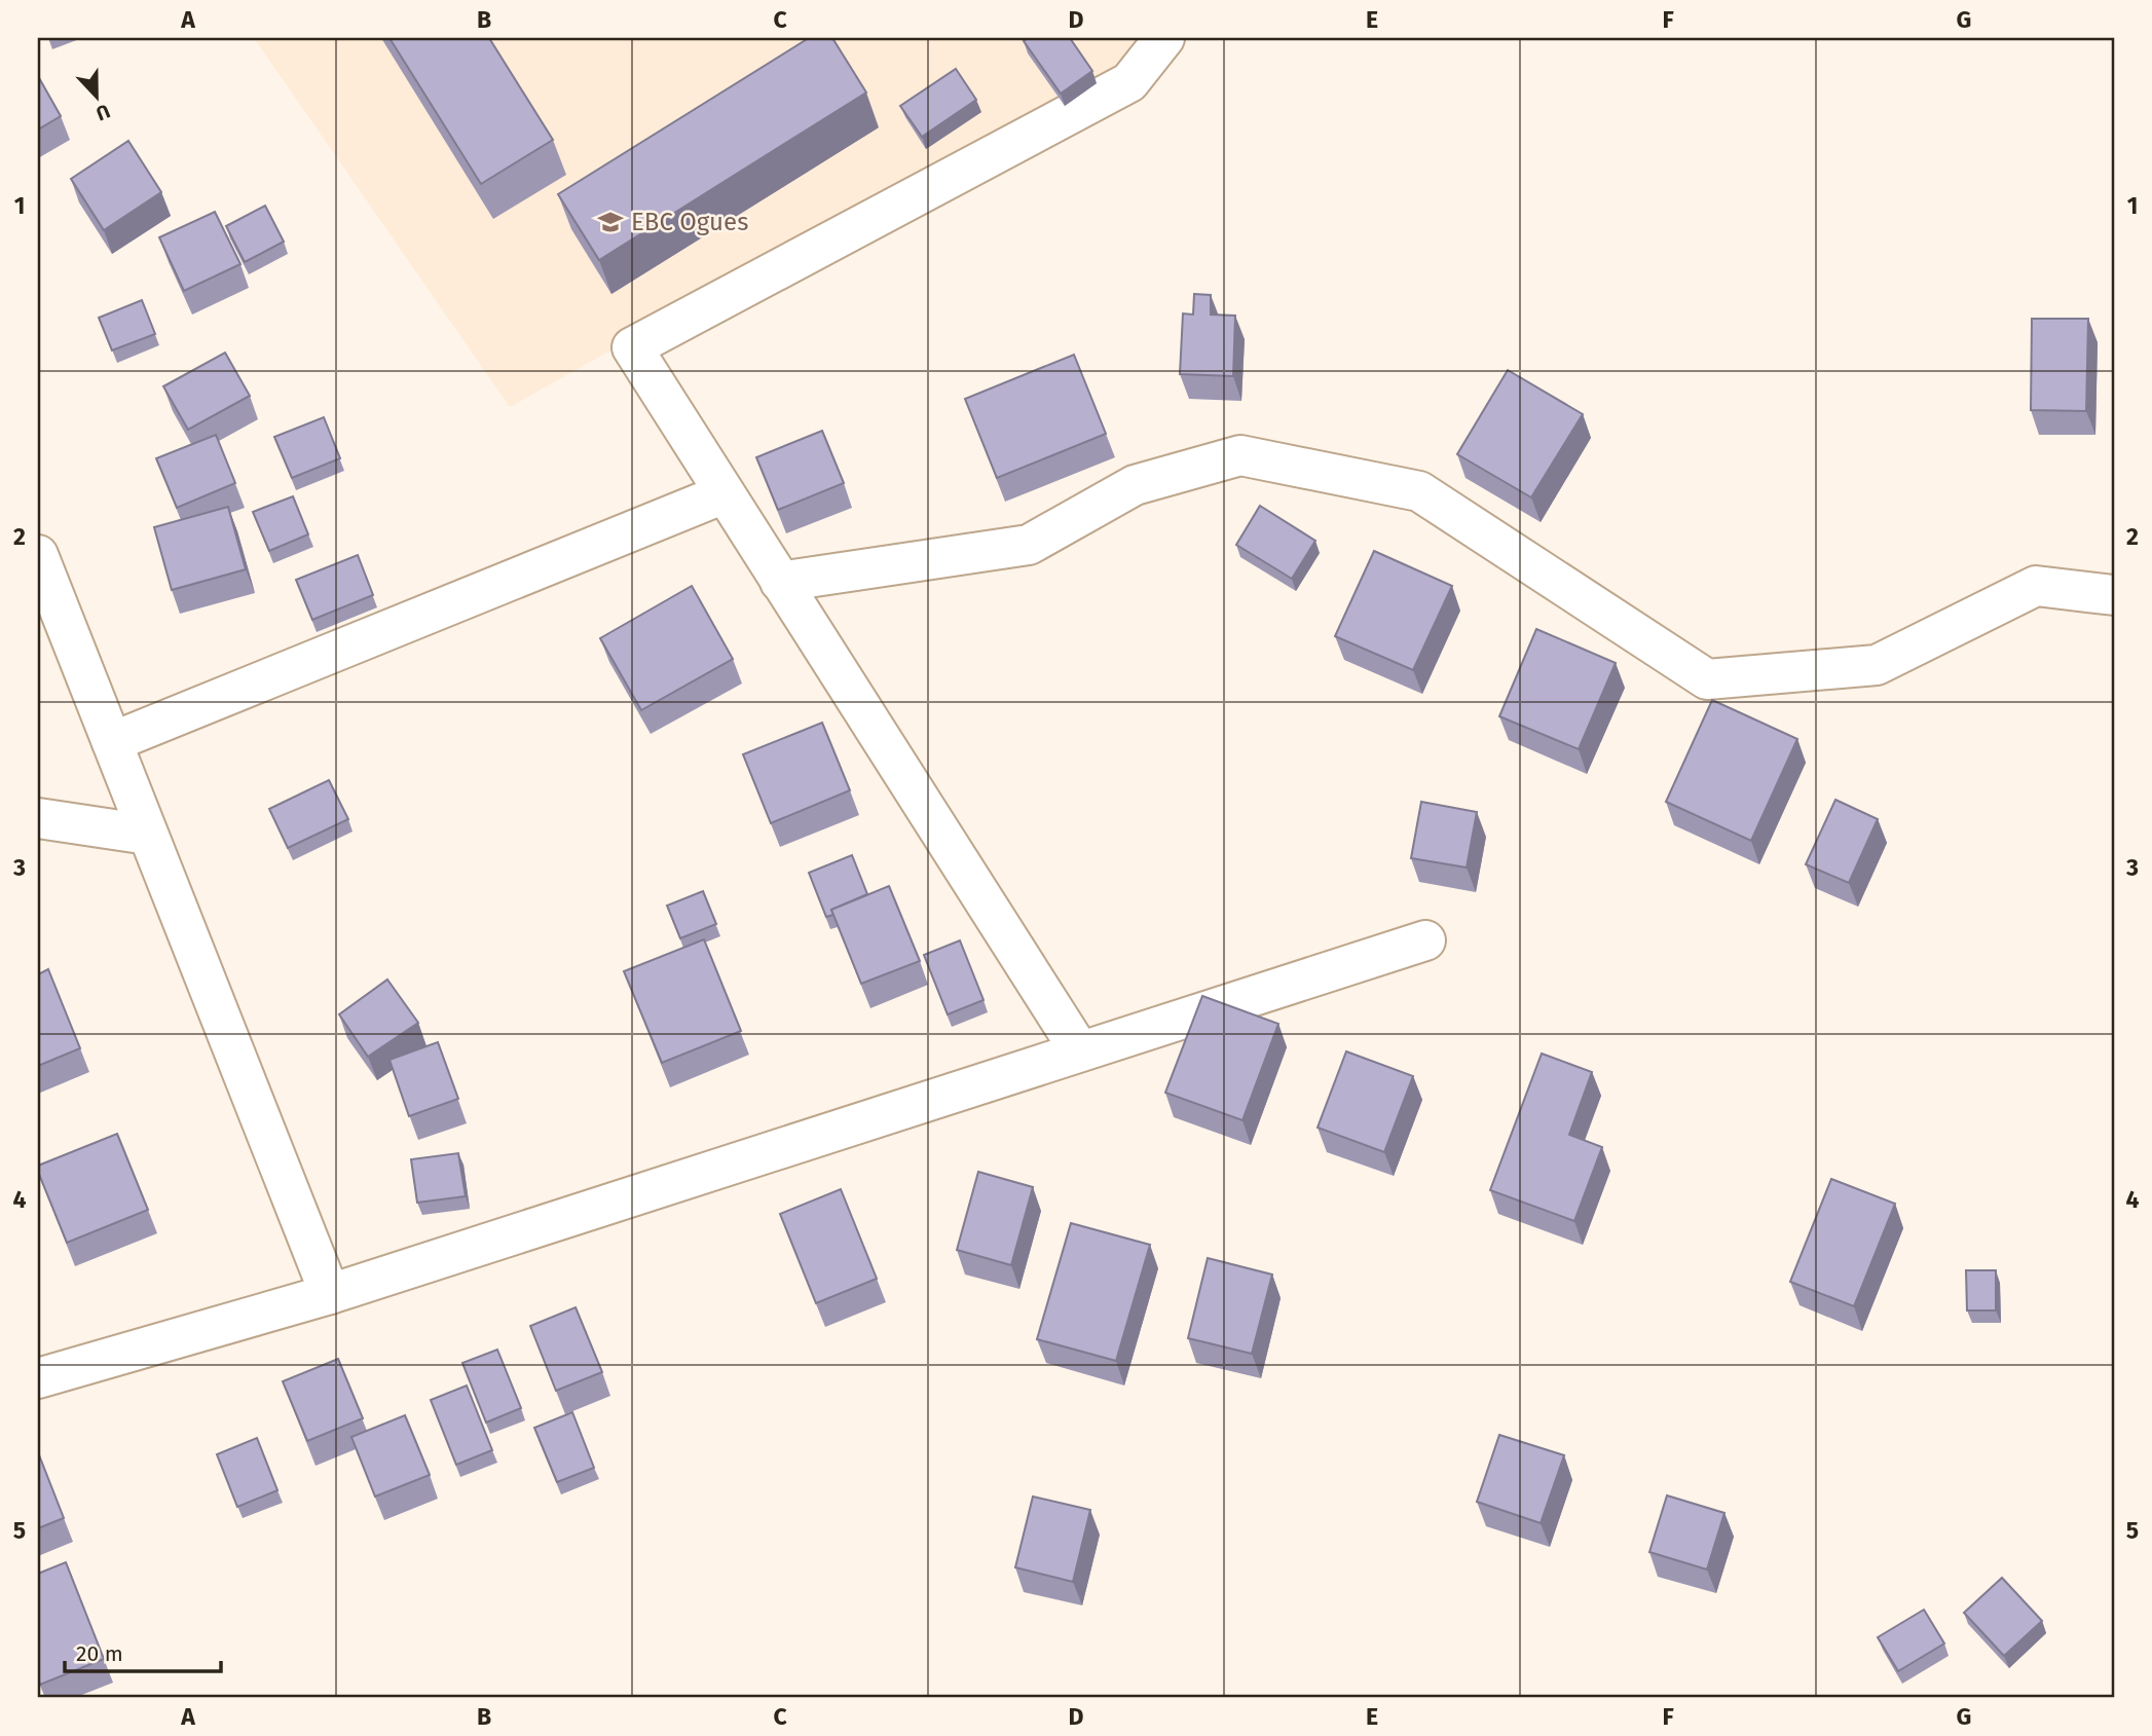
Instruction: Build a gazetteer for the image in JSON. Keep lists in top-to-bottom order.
{
  "places": {
    "school or university": ["EBC Ogues"]
  },
  "scale_bar": "20 m",
  "north": "bottom",
  "grid": {
    "columns": [
      "A",
      "B",
      "C",
      "D",
      "E",
      "F",
      "G"
    ],
    "rows": [
      "1",
      "2",
      "3",
      "4",
      "5"
    ]
  }
}
